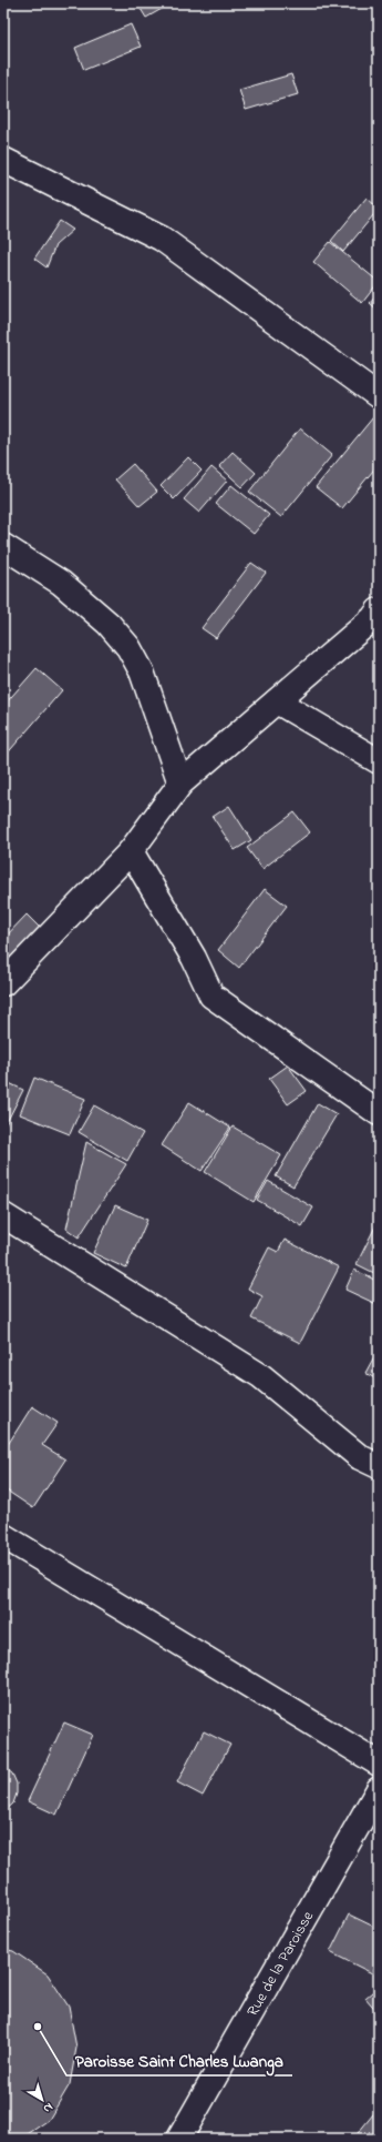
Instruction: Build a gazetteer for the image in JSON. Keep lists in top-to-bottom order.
{
  "streets": {
    "street": ["Rue de la Paroisse"]
  },
  "places": ["Paroisse Saint Charles Lwanga"],
  "north": "bottom right"
}
